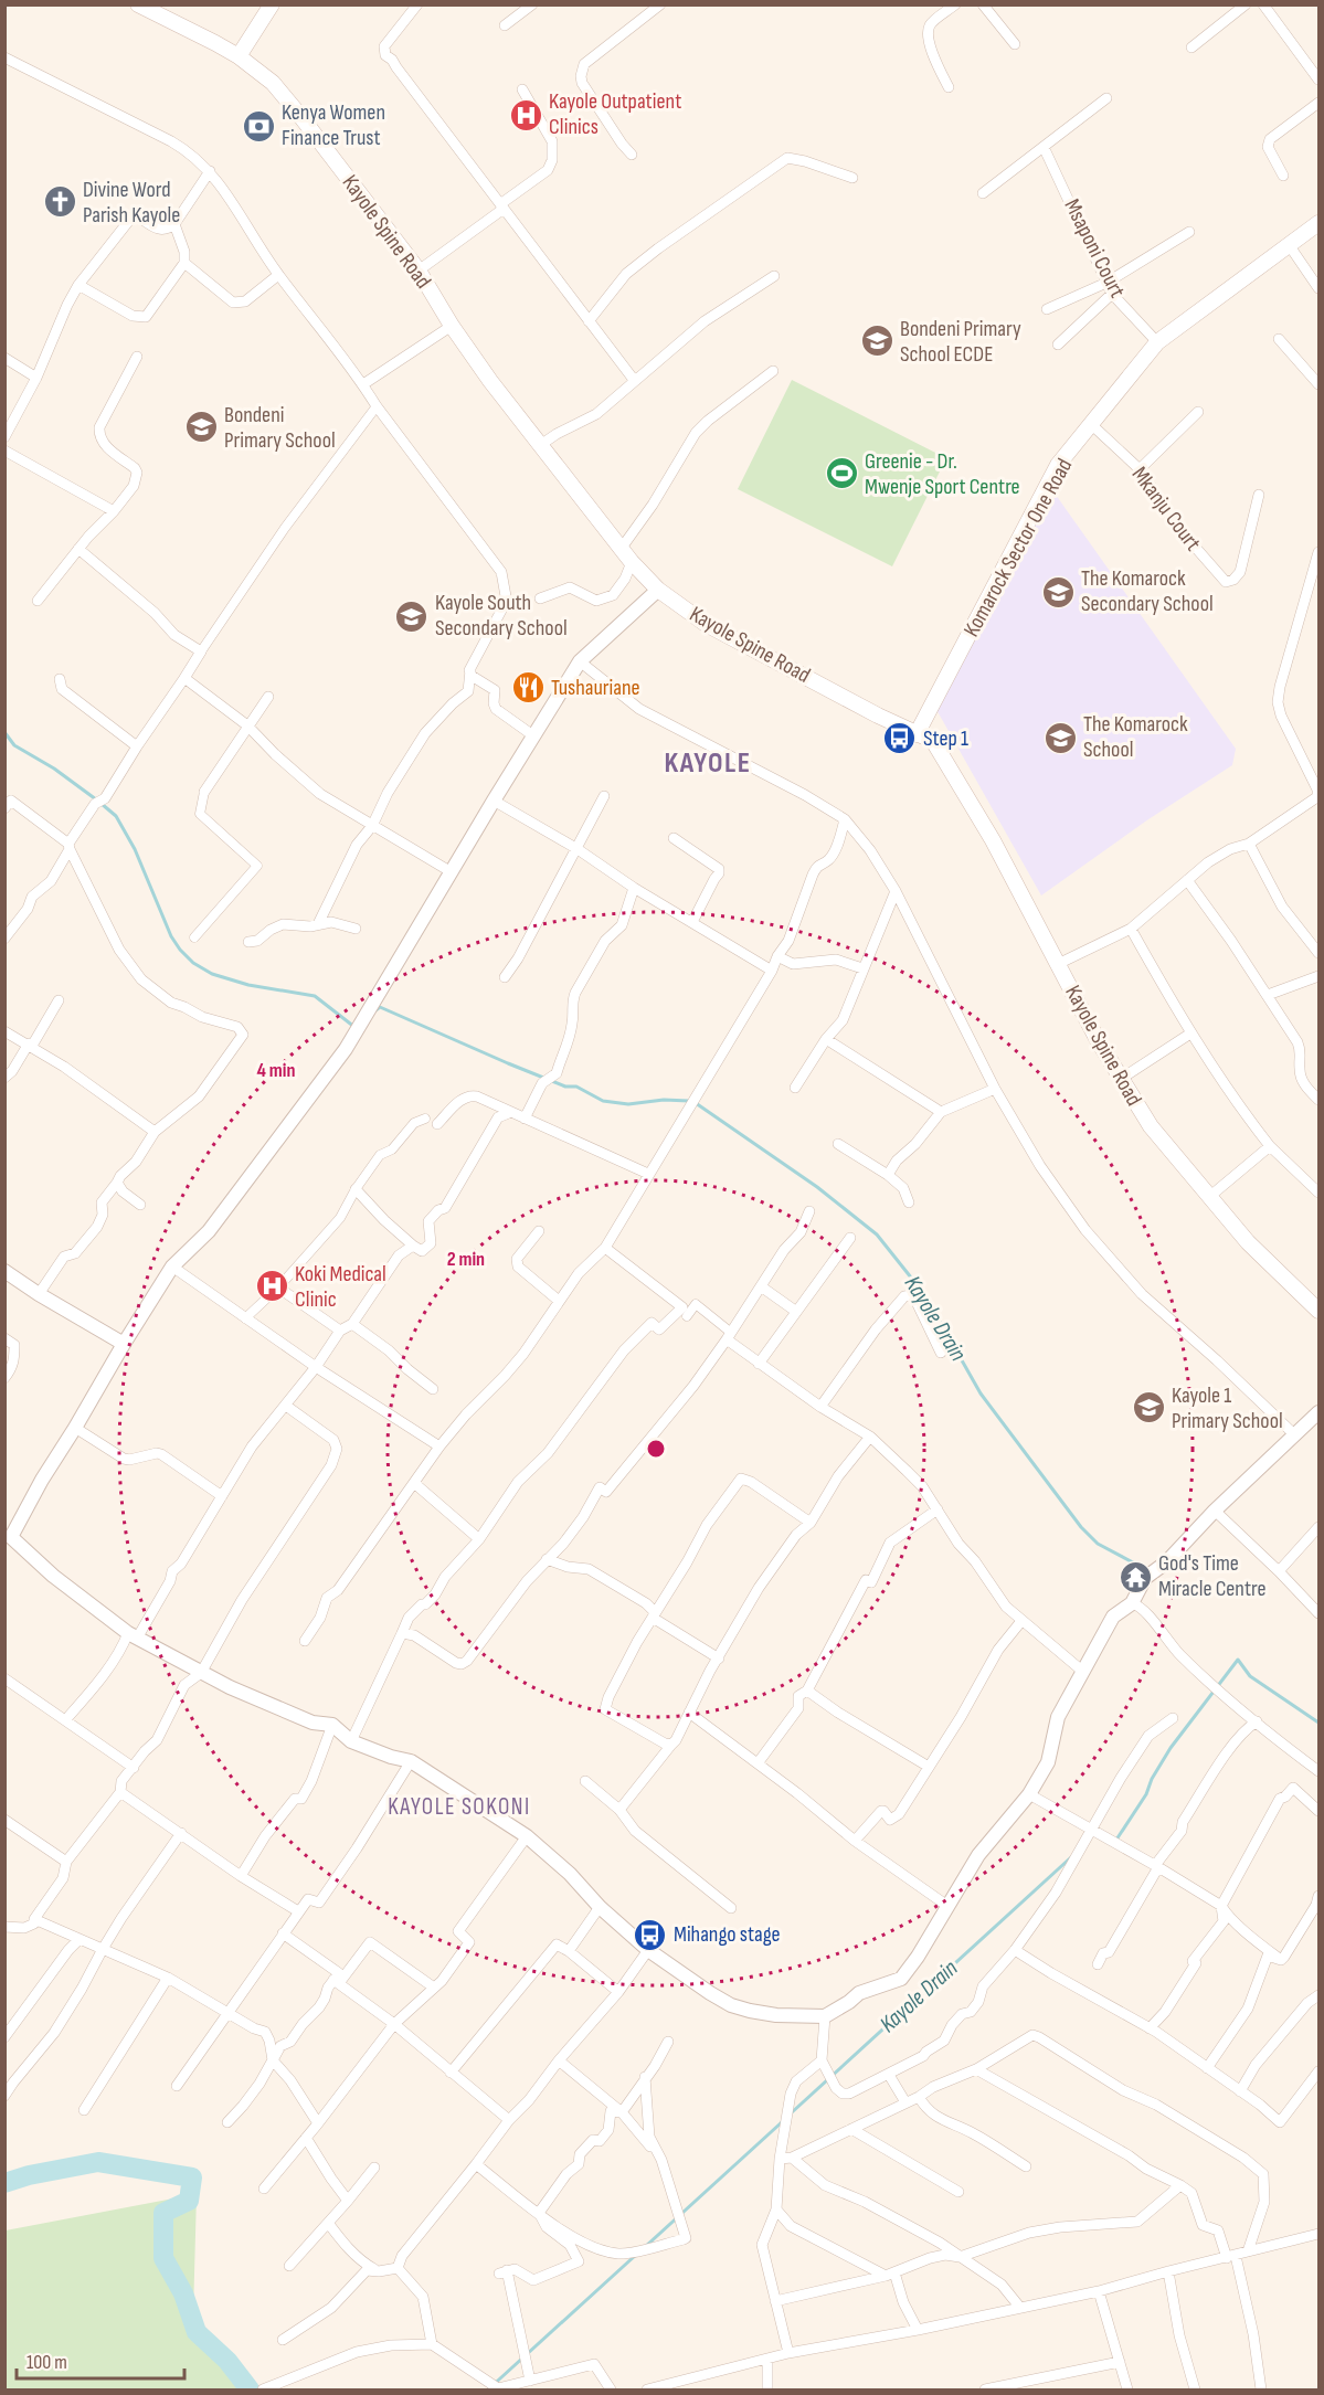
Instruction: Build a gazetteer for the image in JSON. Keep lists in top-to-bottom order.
{
  "streets": {
    "main road": ["Kayole Spine Road", "Komarock Sector One Road"],
    "street": ["Msaponi Court", "Mkanju Court"]
  },
  "crossings": [
    ["Kayole Spine Road", "Komarock Sector One Road"],
    ["Msaponi Court", "Komarock Sector One Road"],
    ["Mkanju Court", "Komarock Sector One Road"]
  ],
  "districts": ["KAYOLE", "KAYOLE SOKONI"],
  "water": ["Kayole Drain"],
  "places": {
    "hospital": ["Kayole Outpatient Clinics", "Koki Medical Clinic"],
    "bank": ["Kenya Women Finance Trust"],
    "church": ["Divine Word Parish Kayole"],
    "school or university": [
      "Bondeni Primary School ECDE",
      "Bondeni Primary School",
      "The Komarock Secondary School",
      "Kayole South Secondary School",
      "The Komarock School",
      "Kayole 1 Primary School"
    ],
    "sports": ["Greenie - Dr. Mwenje Sport Centre"],
    "restaurant": ["Tushauriane"],
    "bus stop": ["Step 1", "Mihango stage"],
    "temple": ["God's Time Miracle Centre"]
  },
  "scale_bar": "100 m",
  "rings": ["4 min", "2 min"]
}
